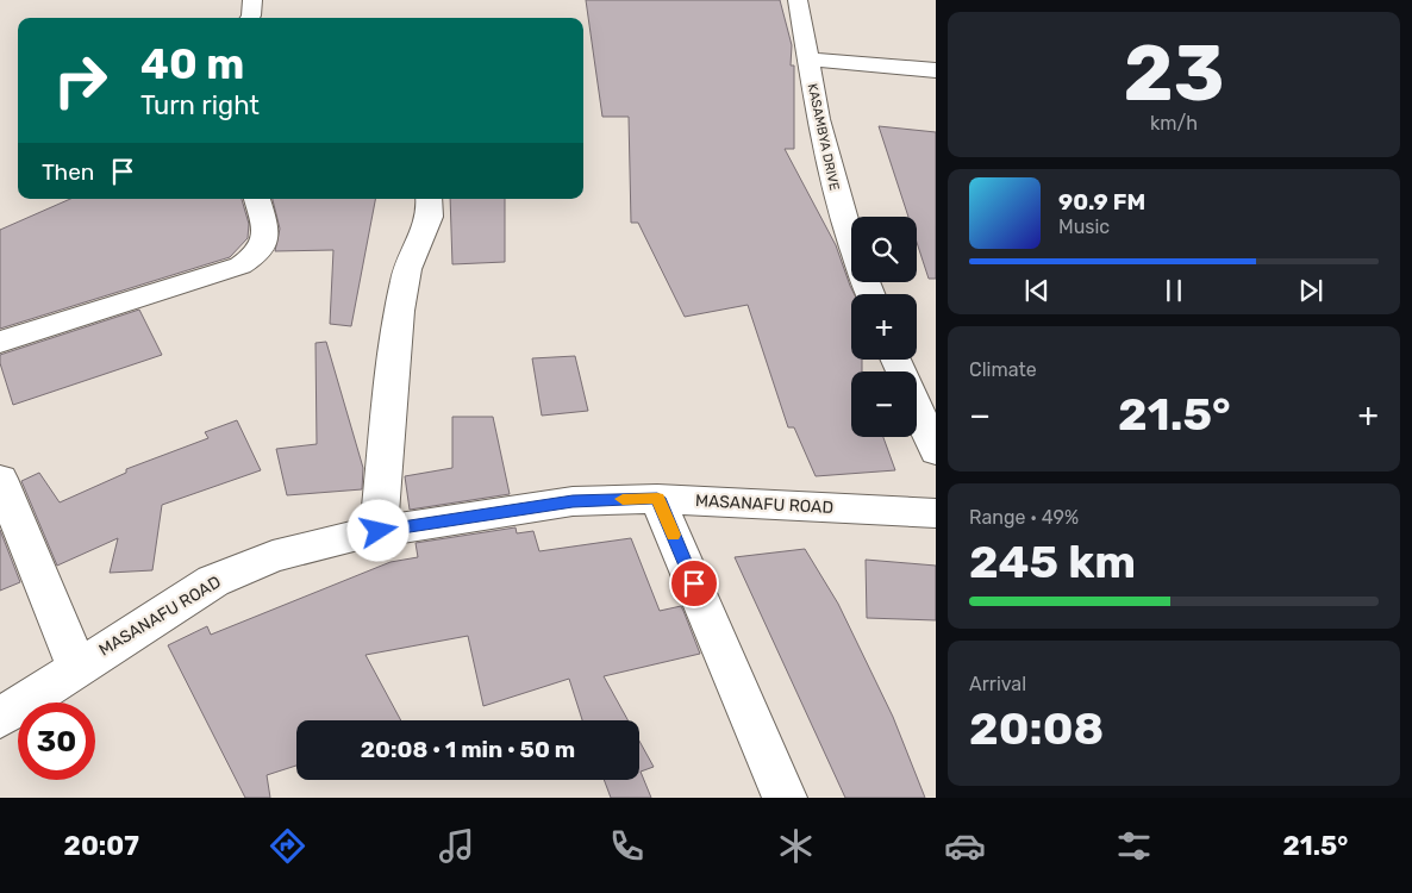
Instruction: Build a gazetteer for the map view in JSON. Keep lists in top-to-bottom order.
{
  "streets": {
    "street": ["KASAMBYA DRIVE", "MASANAFU ROAD"]
  },
  "page": {
    "tile": [
      ["23", "km/h"],
      "Climate",
      ["Range · 49%", "245 km"],
      ["Arrival", "20:08"]
    ],
    "turn": ["40 m", "Turn right"],
    "then": "Then",
    "song": ["90.9 FM", "Music"],
    "map_buttons": ["+", "−"],
    "heat": ["−", "21.5°", "+"],
    "limit": "30",
    "trip": "20:08 · 1 min · 50 m",
    "tabs": ["20:07", "21.5°"]
  }
}
